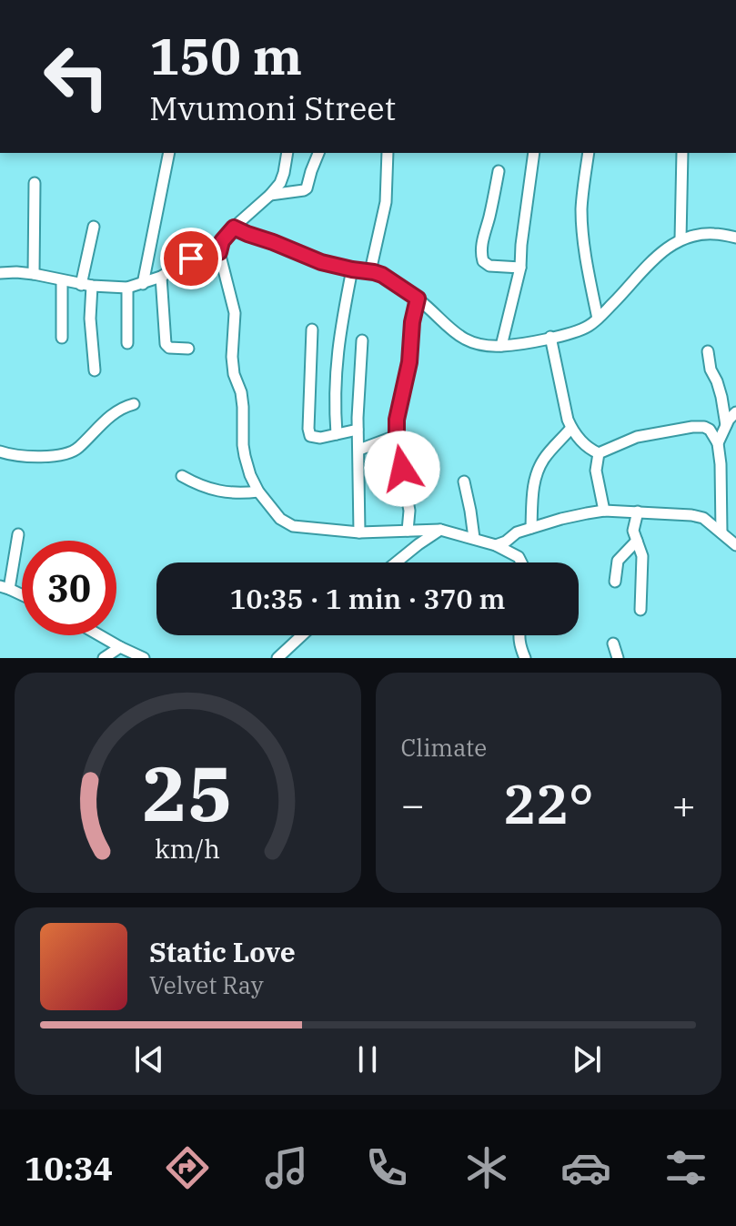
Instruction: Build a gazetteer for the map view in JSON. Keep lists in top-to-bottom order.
{
  "page": {
    "turn": ["150 m", "Mvumoni Street"],
    "limit": "30",
    "trip": "10:35 · 1 min · 370 m",
    "tile": "Climate",
    "heat": ["−", "22°", "+"],
    "song": ["Static Love", "Velvet Ray"],
    "tabs": "10:34",
    "gauge": ["25", "km/h"]
  }
}
